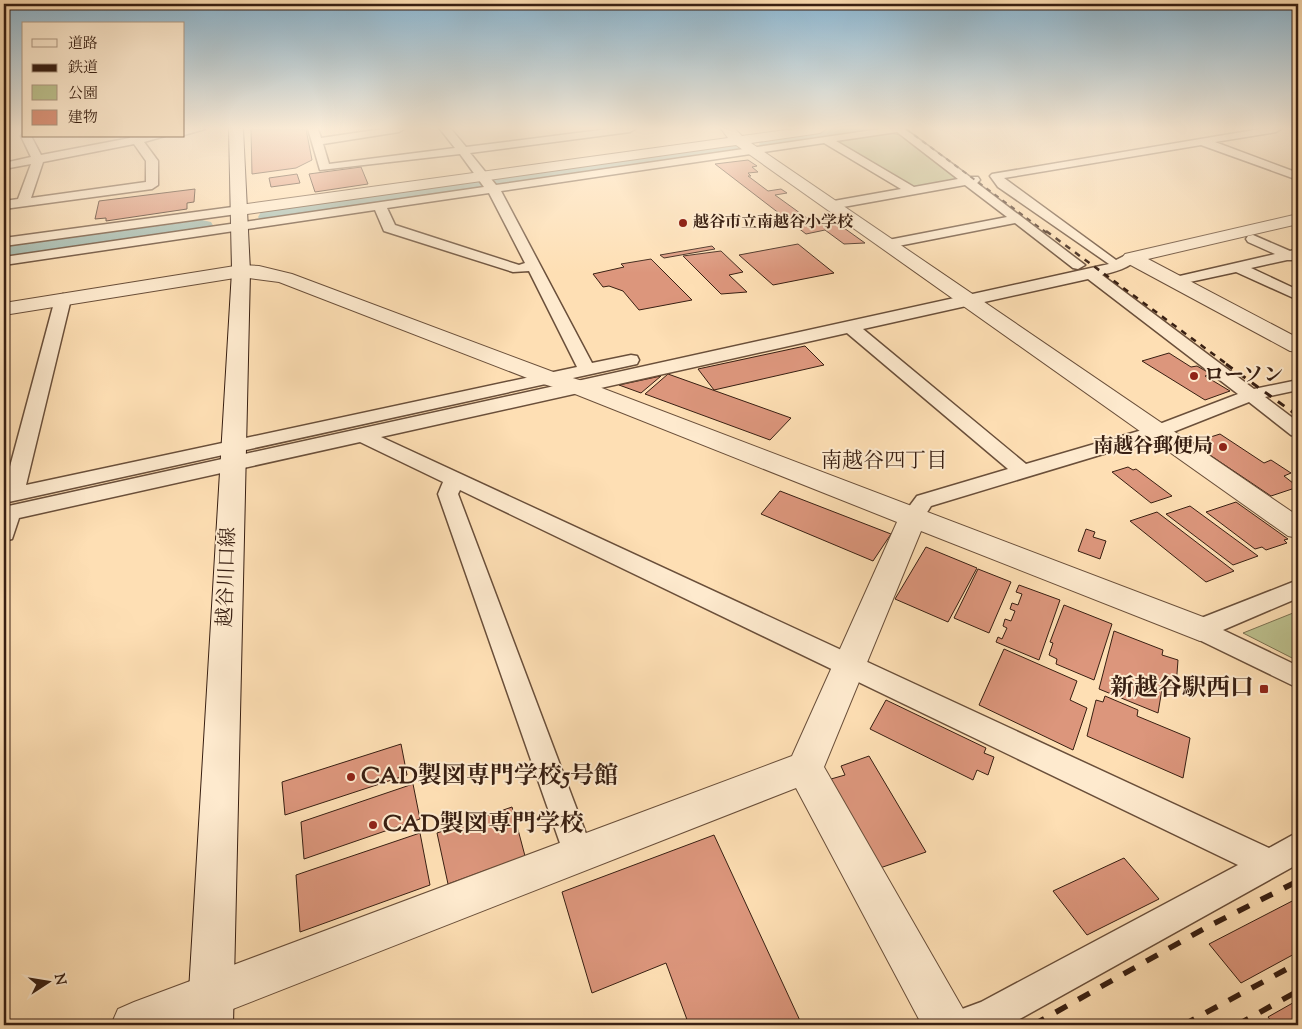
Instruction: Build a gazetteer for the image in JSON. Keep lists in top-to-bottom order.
{
  "streets": {
    "street": ["越谷川口線"]
  },
  "districts": ["南越谷四丁目"],
  "places": {
    "other": [
      "越谷市立南越谷小学校",
      "ローソン",
      "南越谷郵便局",
      "CAD製図専門学校5号館",
      "CAD製図専門学校"
    ],
    "transit": ["新越谷駅西口"]
  },
  "legend": [
    "道路",
    "鉄道",
    "公園",
    "建物"
  ],
  "north": "right"
}
